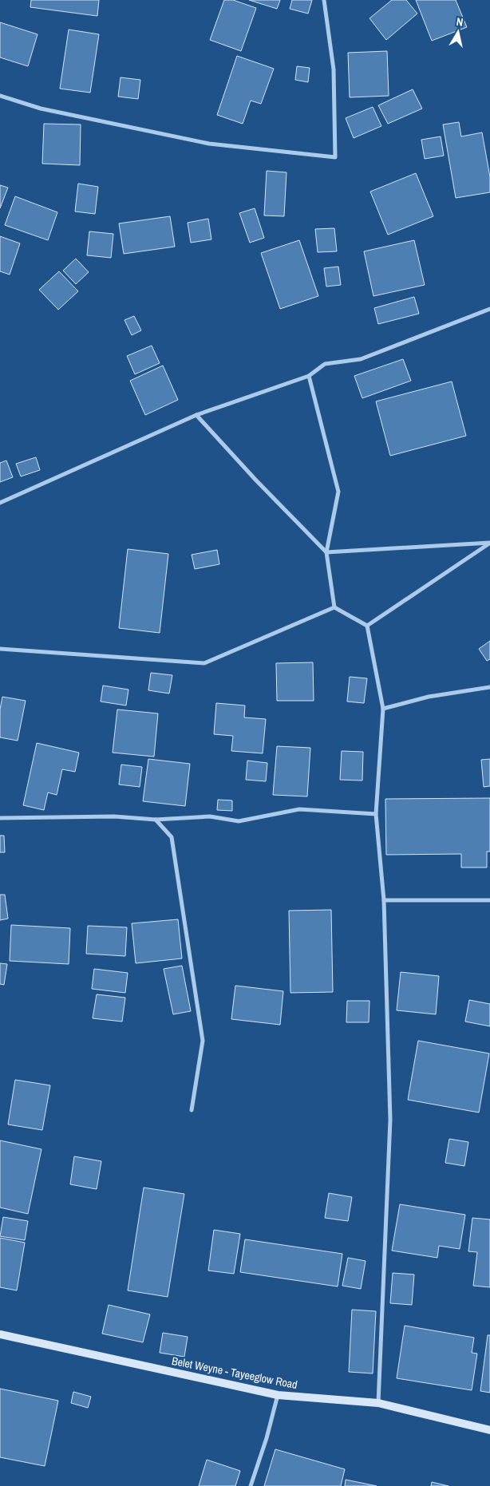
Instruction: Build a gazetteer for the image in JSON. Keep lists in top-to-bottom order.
{
  "streets": {
    "main road": ["Belet Weyne - Tayeeglow Road"]
  },
  "north": "top"
}
